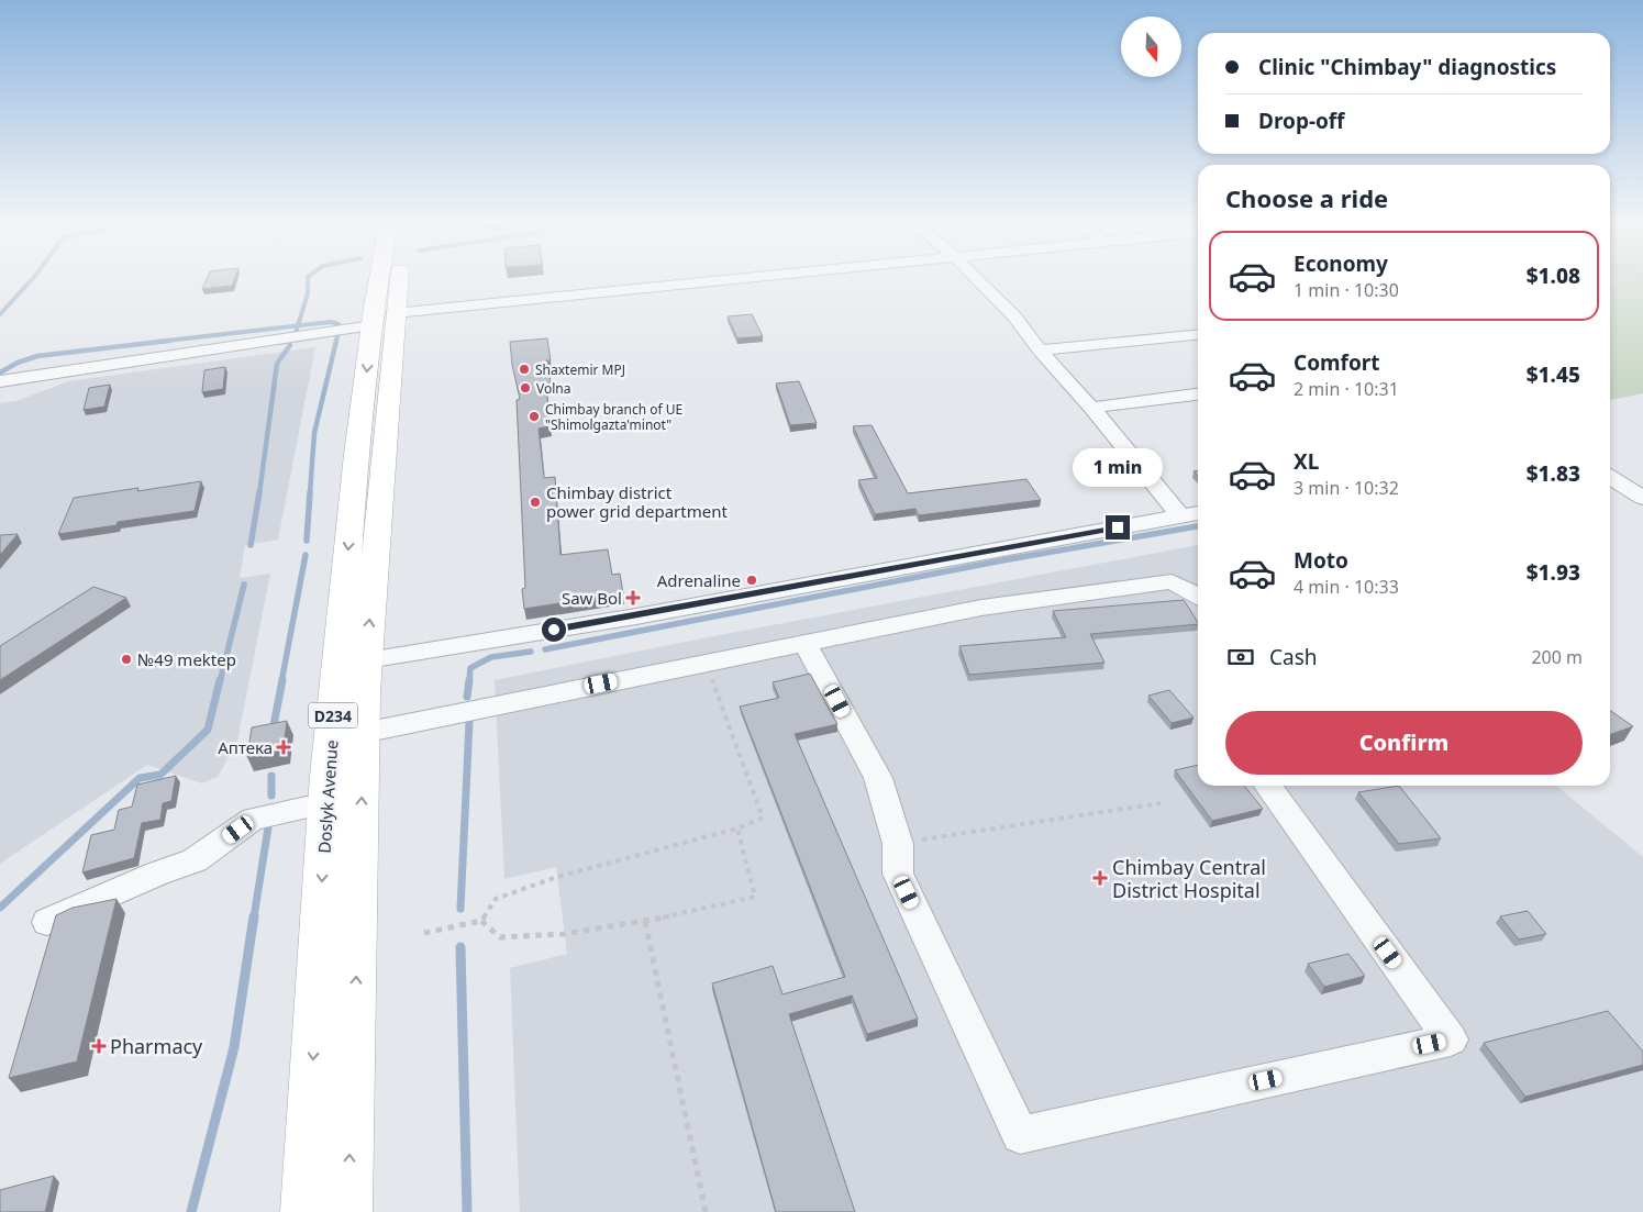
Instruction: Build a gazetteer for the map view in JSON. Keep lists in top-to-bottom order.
{
  "streets": {
    "main road": ["D234", "Doslyk Avenue"]
  },
  "places": {
    "other": [
      "Shaxtemir MPJ",
      "Volna",
      "Chimbay branch of UE \"Shimolgazta'minot\"",
      "Chimbay district power grid department",
      "Adrenaline",
      "№49 mektep"
    ],
    "health": [
      "Saw Bol",
      "Аптека",
      "Chimbay Central District Hospital",
      "Pharmacy"
    ]
  },
  "north": "bottom",
  "page": {
    "banner": ["Clinic \"Chimbay\" diagnostics", "Drop-off"],
    "heading": "Choose a ride",
    "list": [
      {
        "name": "Economy",
        "note": "1 min · 10:30",
        "value": "$1.08"
      },
      {
        "name": "Comfort",
        "note": "2 min · 10:31",
        "value": "$1.45"
      },
      {
        "name": "XL",
        "note": "3 min · 10:32",
        "value": "$1.83"
      },
      {
        "name": "Moto",
        "note": "4 min · 10:33",
        "value": "$1.93"
      }
    ],
    "bubble": "1 min",
    "pay": ["Cash", "200 m"],
    "buttons": "Confirm"
  }
}
